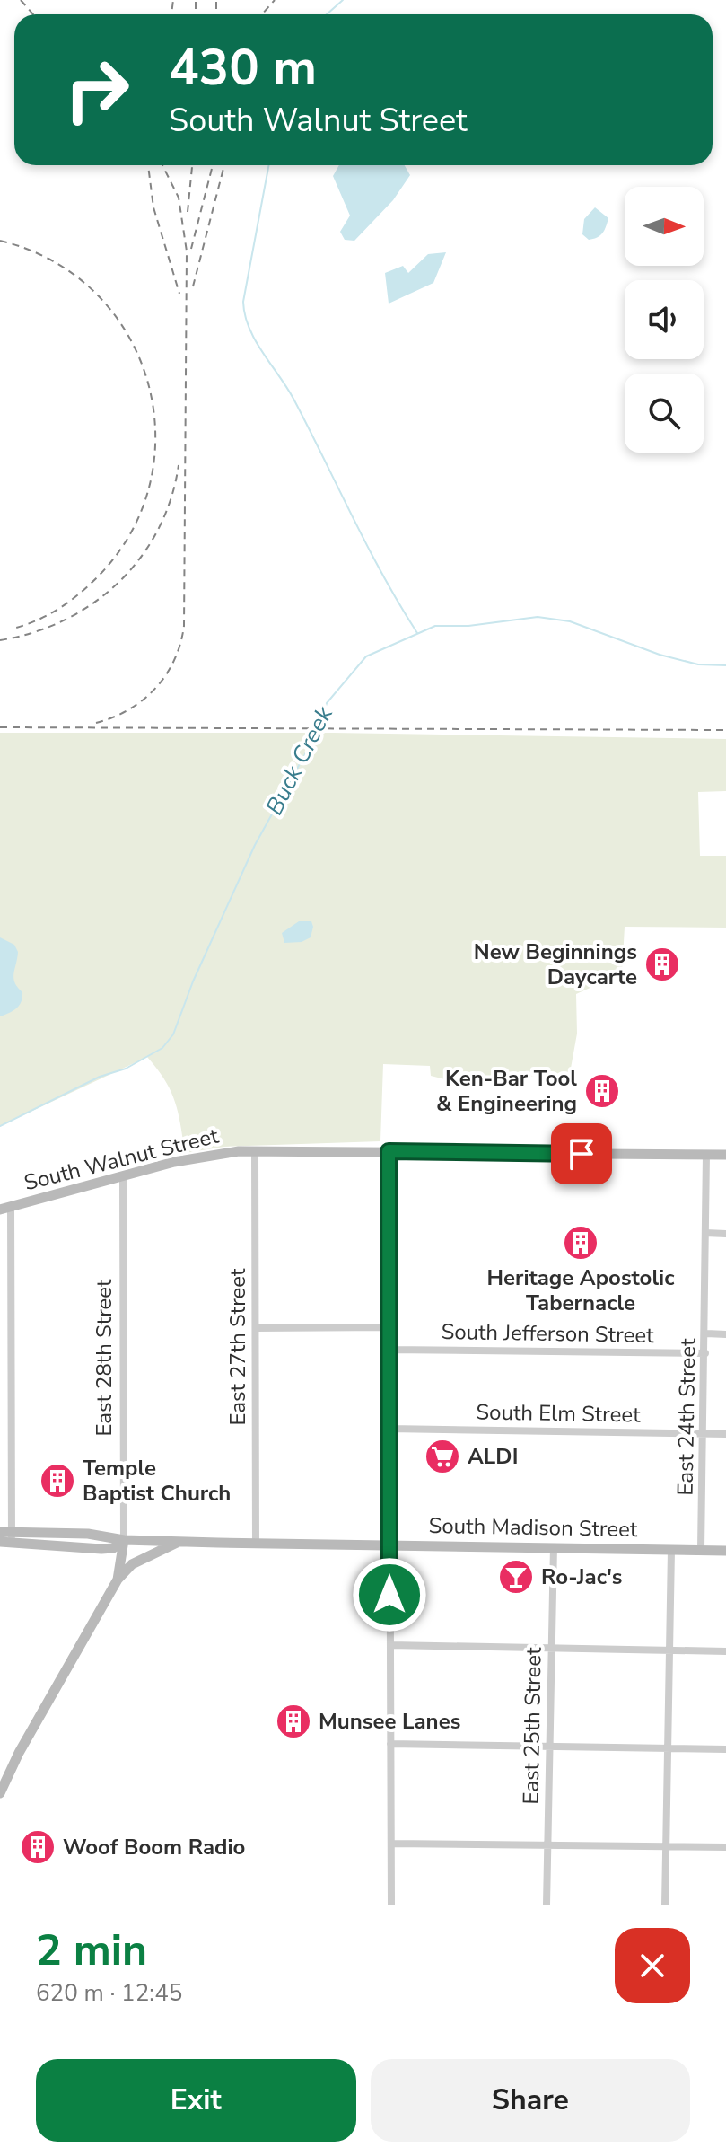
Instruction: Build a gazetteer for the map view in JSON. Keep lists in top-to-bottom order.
{
  "streets": {
    "main road": ["South Walnut Street", "South Madison Street"],
    "street": [
      "South Jefferson Street",
      "East 27th Street",
      "East 28th Street",
      "South Elm Street",
      "East 24th Street",
      "East 25th Street"
    ]
  },
  "crossings": [
    ["South Walnut Street", "East 27th Street"],
    ["South Walnut Street", "East 28th Street"],
    ["South Walnut Street", "East 24th Street"],
    ["South Jefferson Street", "East 24th Street"],
    ["East 27th Street", "South Madison Street"],
    ["East 28th Street", "South Madison Street"],
    ["South Elm Street", "East 24th Street"],
    ["East 24th Street", "South Madison Street"],
    ["South Madison Street", "East 25th Street"]
  ],
  "water": ["Buck Creek"],
  "places": {
    "building": [
      "New Beginnings Daycarte",
      "Ken-Bar Tool & Engineering",
      "Heritage Apostolic Tabernacle",
      "Temple Baptist Church",
      "Munsee Lanes",
      "Woof Boom Radio"
    ],
    "supermarket": ["ALDI"],
    "bar": ["Ro-Jac's"]
  },
  "north": "right",
  "page": {
    "turn": ["430 m", "South Walnut Street"],
    "heading": ["2 min", "620 m · 12:45"],
    "buttons": ["Exit", "Share"]
  }
}
